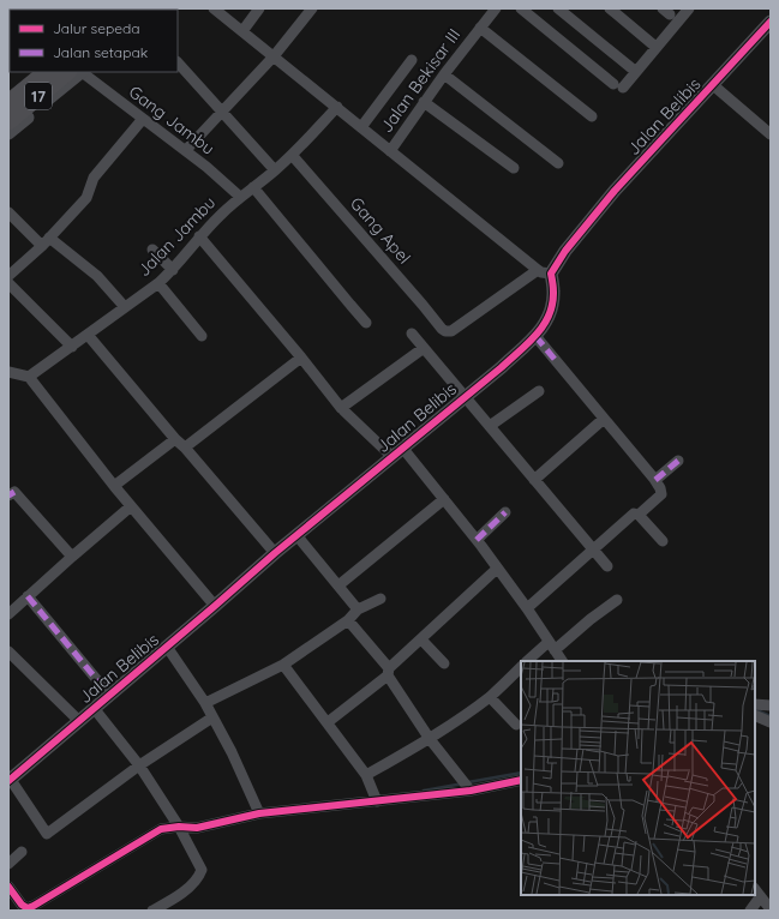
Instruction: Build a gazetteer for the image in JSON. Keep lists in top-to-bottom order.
{
  "streets": {
    "highway": ["17"],
    "street": [
      "Jalan Bekisar III",
      "Jalan Belibis",
      "Gang Jambu",
      "Gang Apel",
      "Jalan Jambu"
    ]
  },
  "crossings": [
    ["Jalan Belibis", "Gang Apel"],
    ["Gang Jambu", "Jalan Jambu"],
    ["Gang Apel", "Jalan Jambu"]
  ],
  "legend": ["Jalur sepeda", "Jalan setapak"]
}
